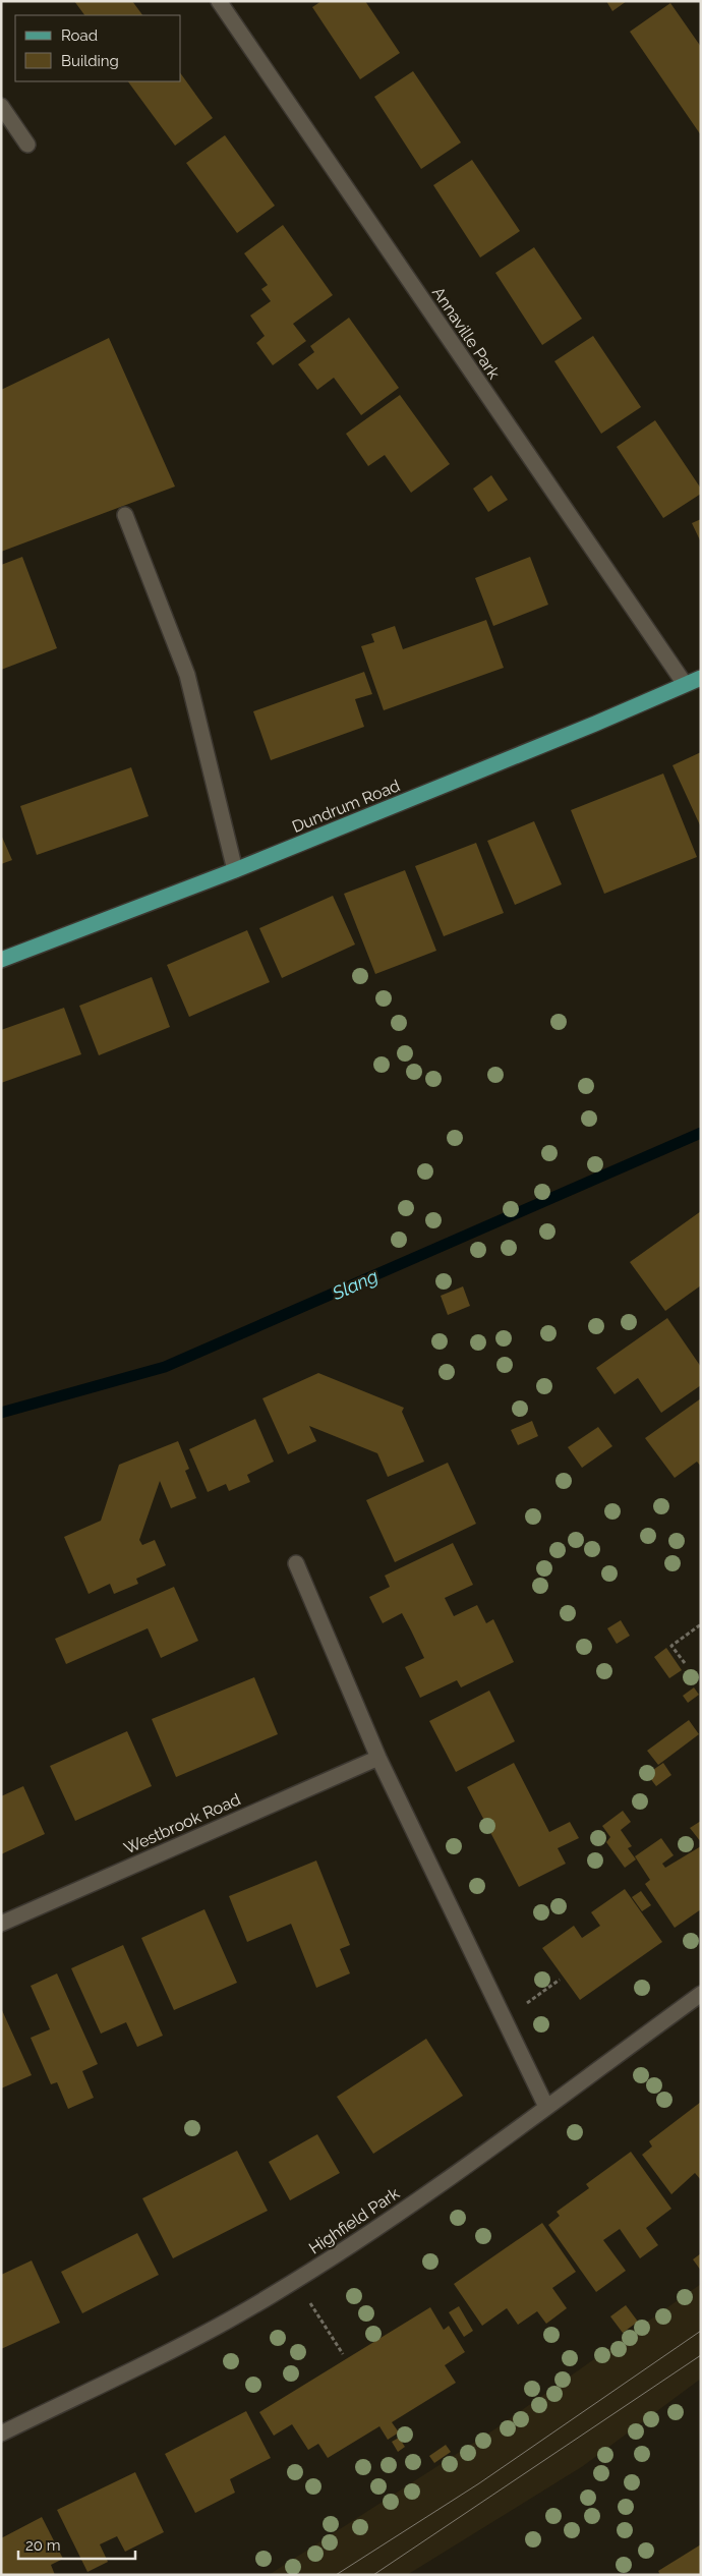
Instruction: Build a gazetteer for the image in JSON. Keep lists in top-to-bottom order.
{
  "streets": {
    "main road": ["Dundrum Road"],
    "street": ["Annaville Park", "Westbrook Road", "Highfield Park"]
  },
  "crossings": [
    ["Annaville Park", "Dundrum Road"]
  ],
  "water": ["Slang"],
  "legend": ["Road", "Building"],
  "scale_bar": "20 m"
}
